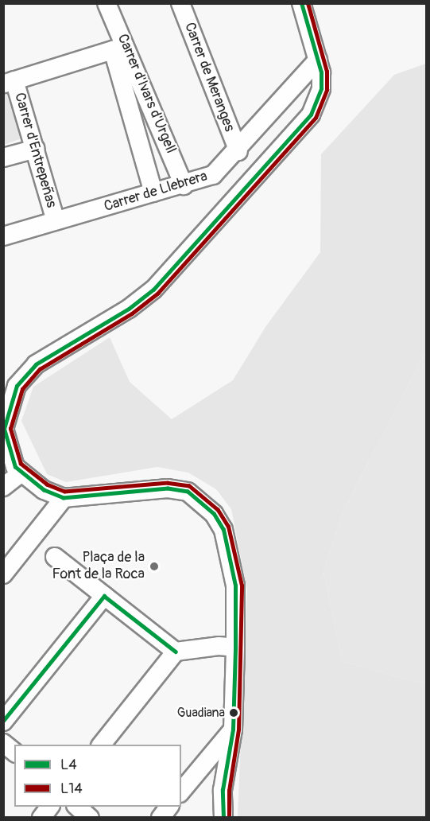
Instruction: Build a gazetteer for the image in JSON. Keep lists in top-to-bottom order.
{
  "streets": {
    "street": [
      "Carrer de Meranges",
      "Carrer d'Ivars d'Urgell",
      "Carrer d'Entrepeñas",
      "Carrer de Llebrera"
    ]
  },
  "crossings": [
    ["Carrer de Meranges", "Carrer de Llebrera"],
    ["Carrer d'Ivars d'Urgell", "Carrer de Llebrera"],
    ["Carrer d'Entrepeñas", "Carrer de Llebrera"]
  ],
  "places": ["Plaça de la Font de la Roca", "Guadiana"],
  "lines": ["transit line L4", "transit line L14"],
  "legend": ["L4", "L14"]
}
